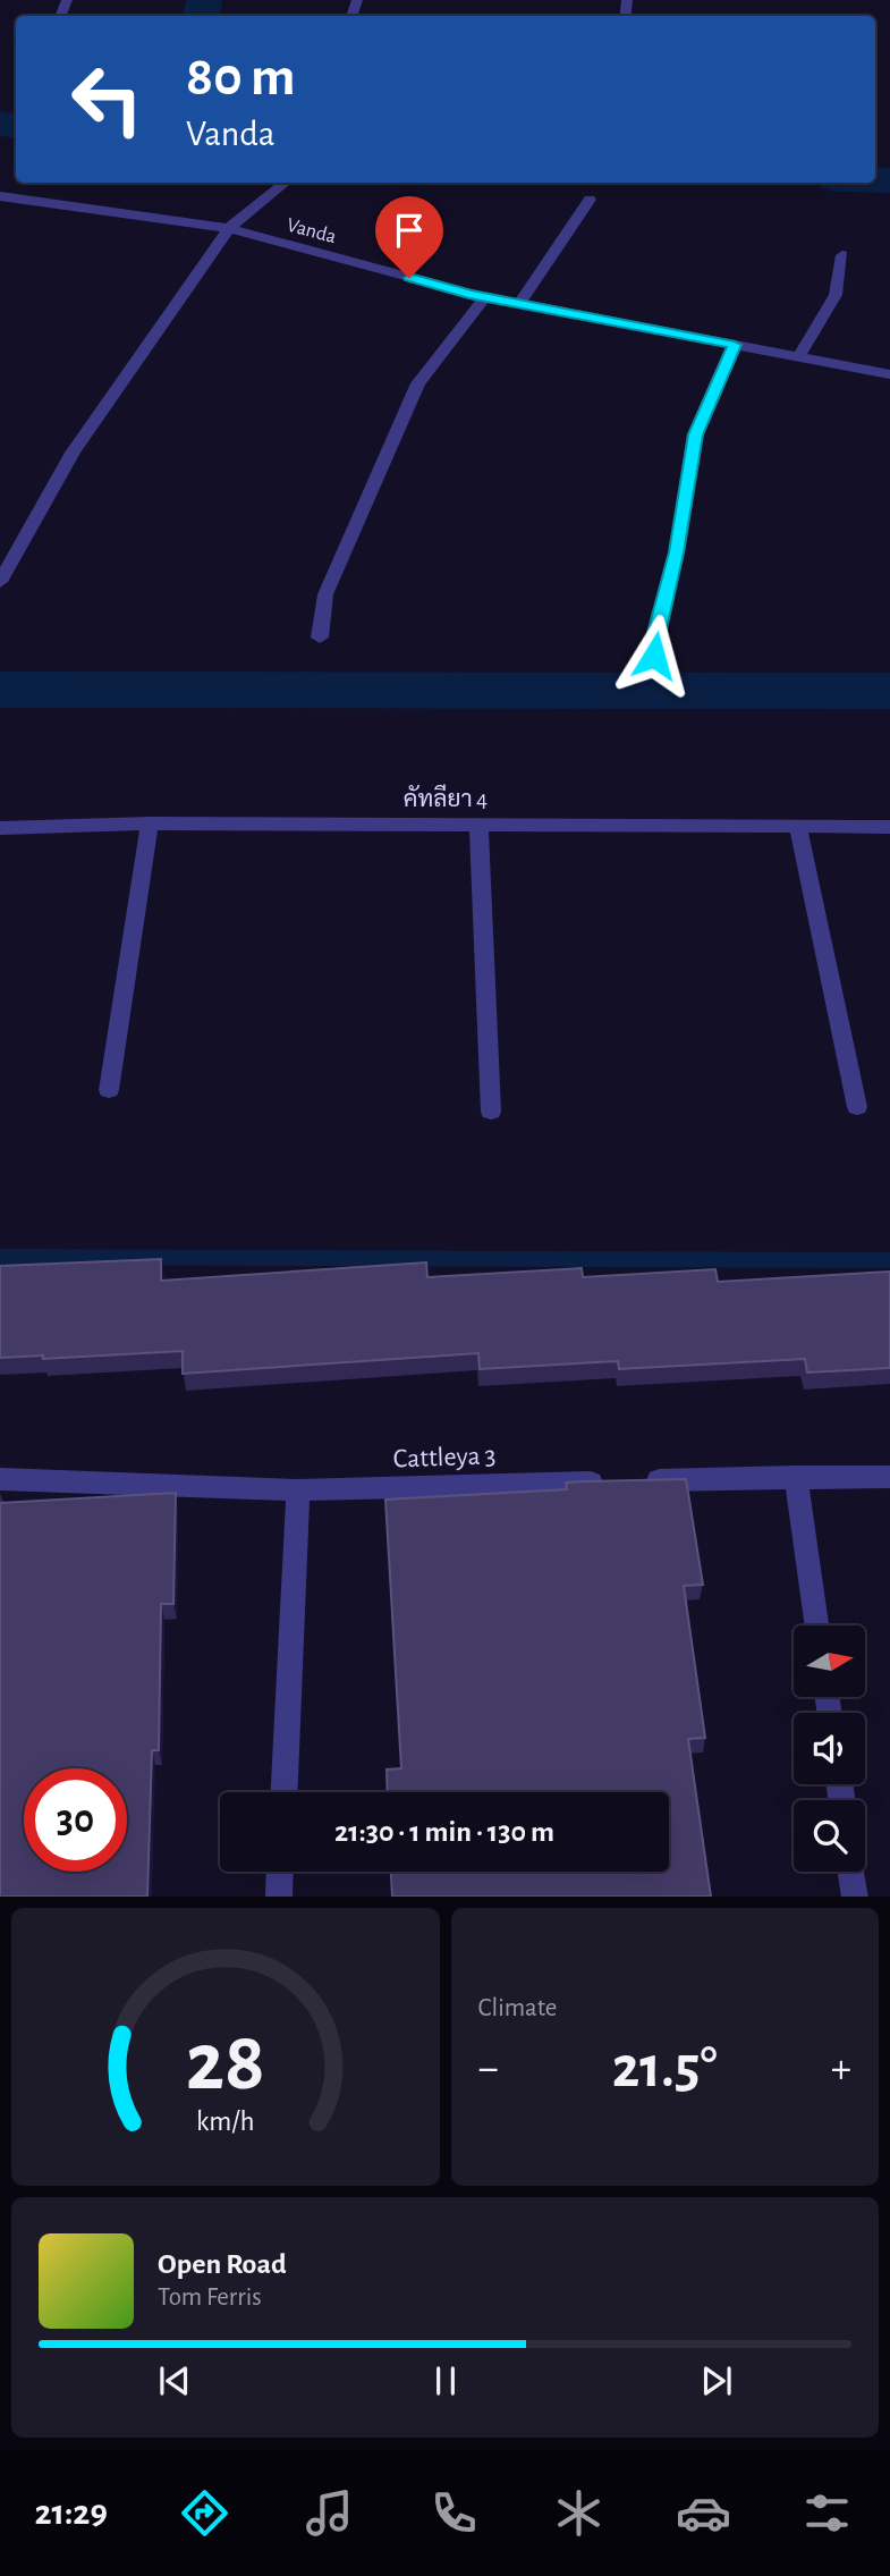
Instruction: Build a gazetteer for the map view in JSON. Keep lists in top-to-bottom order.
{
  "streets": {
    "street": ["Vanda", "คัทลียา 4", "Cattleya 3"]
  },
  "north": "right",
  "page": {
    "turn": ["80 m", "Vanda"],
    "limit": "30",
    "trip": "21:30 · 1 min · 130 m",
    "tile": "Climate",
    "heat": ["−", "21.5°", "+"],
    "song": ["Open Road", "Tom Ferris"],
    "tabs": "21:29",
    "gauge": ["28", "km/h"]
  }
}
